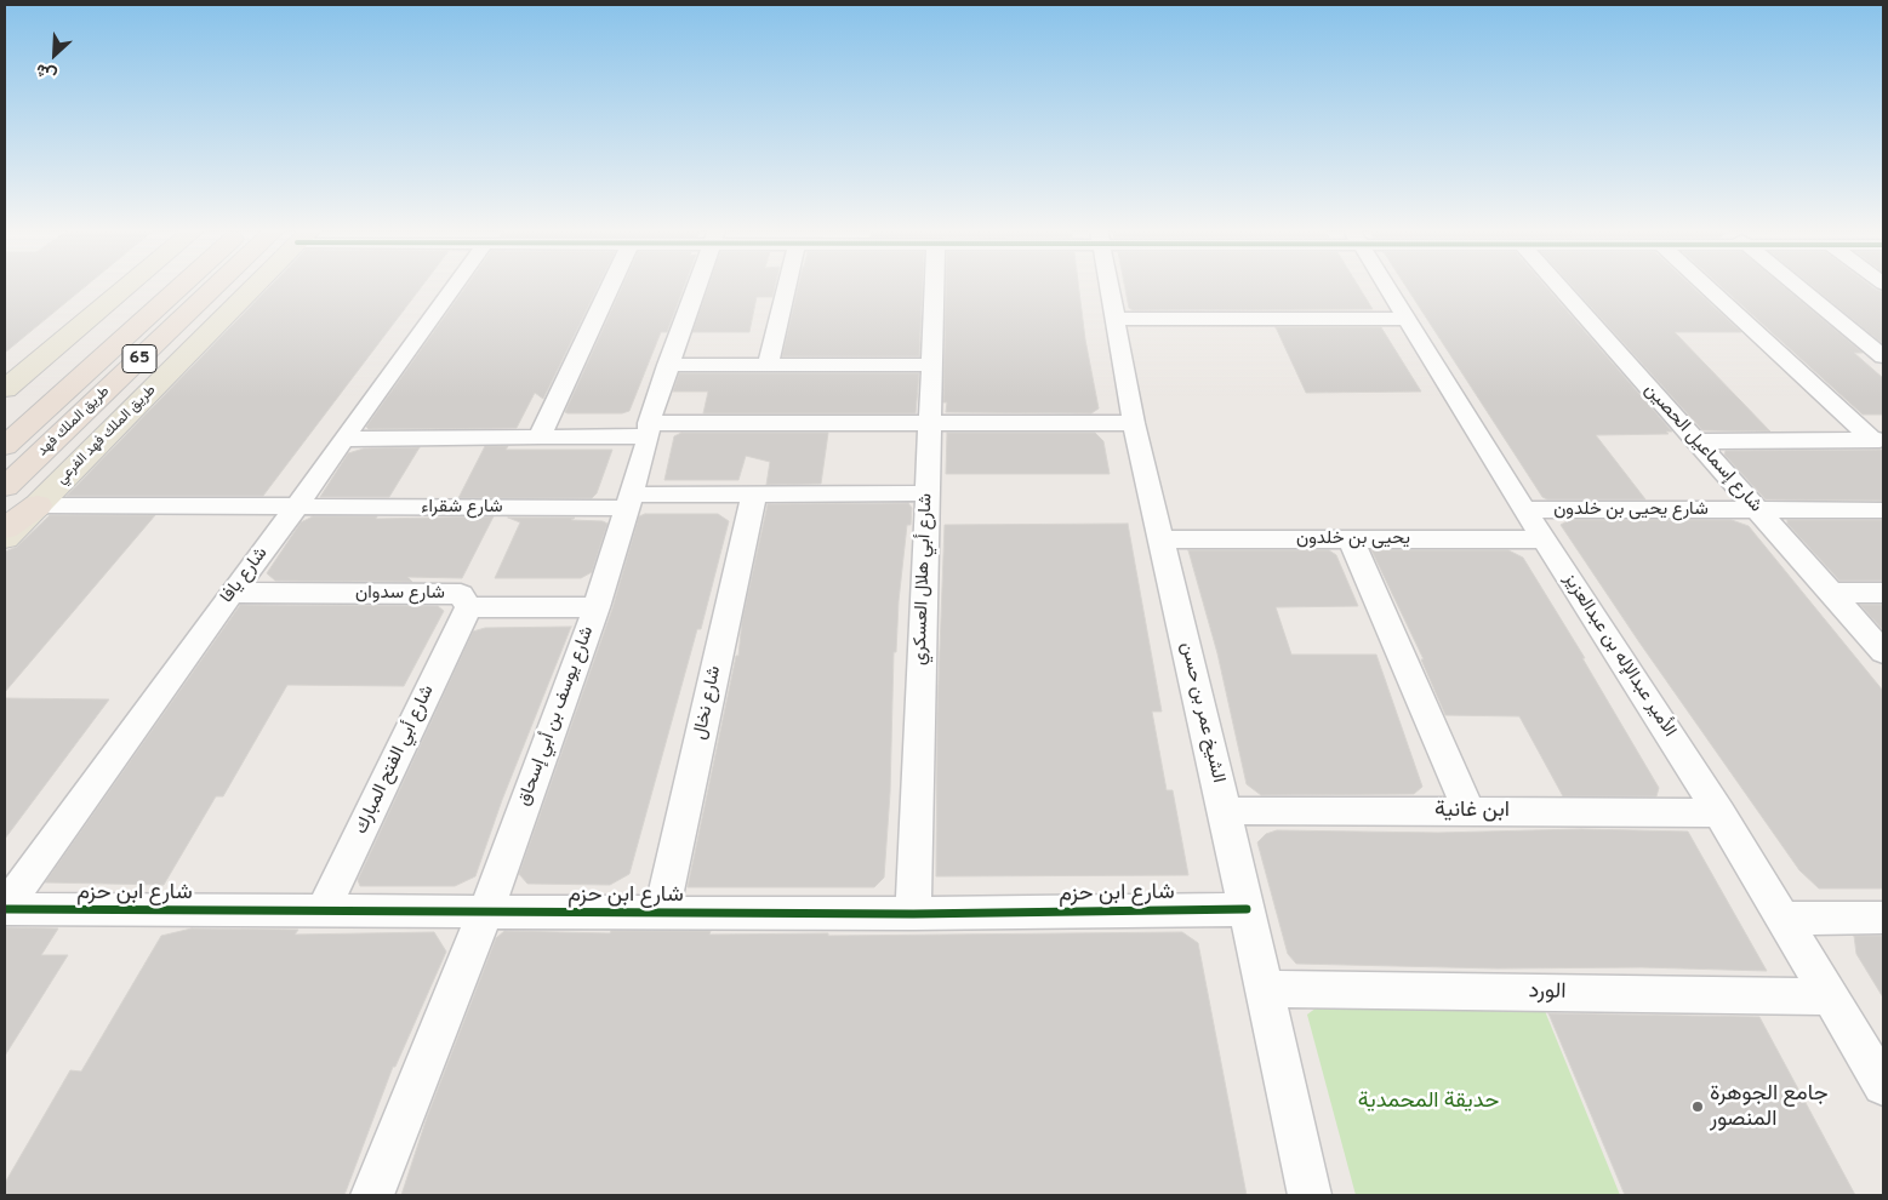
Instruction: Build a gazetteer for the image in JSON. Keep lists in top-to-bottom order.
{
  "streets": {
    "highway": ["65", "طريق الملك فهد"],
    "main road": ["طريق الملك فهد الفرعي"],
    "street": [
      "شارع إسماعيل الحصين",
      "شارع شقراء",
      "شارع يحيى بن خلدون",
      "يحيى بن خلدون",
      "شارع يافا",
      "شارع أبي هلال العسكري",
      "شارع سدوان",
      "الأمير عبدالإله بن عبدالعزيز",
      "شارع نخال",
      "الشيخ عمر بن حسن",
      "شارع يوسف بن أبي إسحاق",
      "شارع أبي الفتح المبارك",
      "ابن غانية",
      "شارع ابن حزم",
      "الورد"
    ]
  },
  "crossings": [
    ["طريق الملك فهد الفرعي", "شارع شقراء"],
    ["شارع إسماعيل الحصين", "شارع يحيى بن خلدون"],
    ["شارع شقراء", "شارع يافا"],
    ["شارع شقراء", "شارع أبي هلال العسكري"],
    ["شارع شقراء", "شارع نخال"],
    ["شارع شقراء", "شارع يوسف بن أبي إسحاق"],
    ["شارع يحيى بن خلدون", "الأمير عبدالإله بن عبدالعزيز"],
    ["يحيى بن خلدون", "الأمير عبدالإله بن عبدالعزيز"],
    ["يحيى بن خلدون", "الشيخ عمر بن حسن"],
    ["شارع يافا", "شارع سدوان"],
    ["شارع يافا", "شارع ابن حزم"],
    ["شارع أبي هلال العسكري", "شارع ابن حزم"],
    ["شارع سدوان", "شارع يوسف بن أبي إسحاق"],
    ["شارع سدوان", "شارع أبي الفتح المبارك"],
    ["الأمير عبدالإله بن عبدالعزيز", "ابن غانية"],
    ["الأمير عبدالإله بن عبدالعزيز", "الورد"],
    ["شارع نخال", "شارع ابن حزم"],
    ["الشيخ عمر بن حسن", "ابن غانية"],
    ["الشيخ عمر بن حسن", "شارع ابن حزم"],
    ["الشيخ عمر بن حسن", "الورد"],
    ["شارع يوسف بن أبي إسحاق", "شارع ابن حزم"],
    ["شارع أبي الفتح المبارك", "شارع ابن حزم"]
  ],
  "parks": ["حديقة المحمدية"],
  "places": ["جامع الجوهرة المنصور"],
  "north": "bottom left"
}
